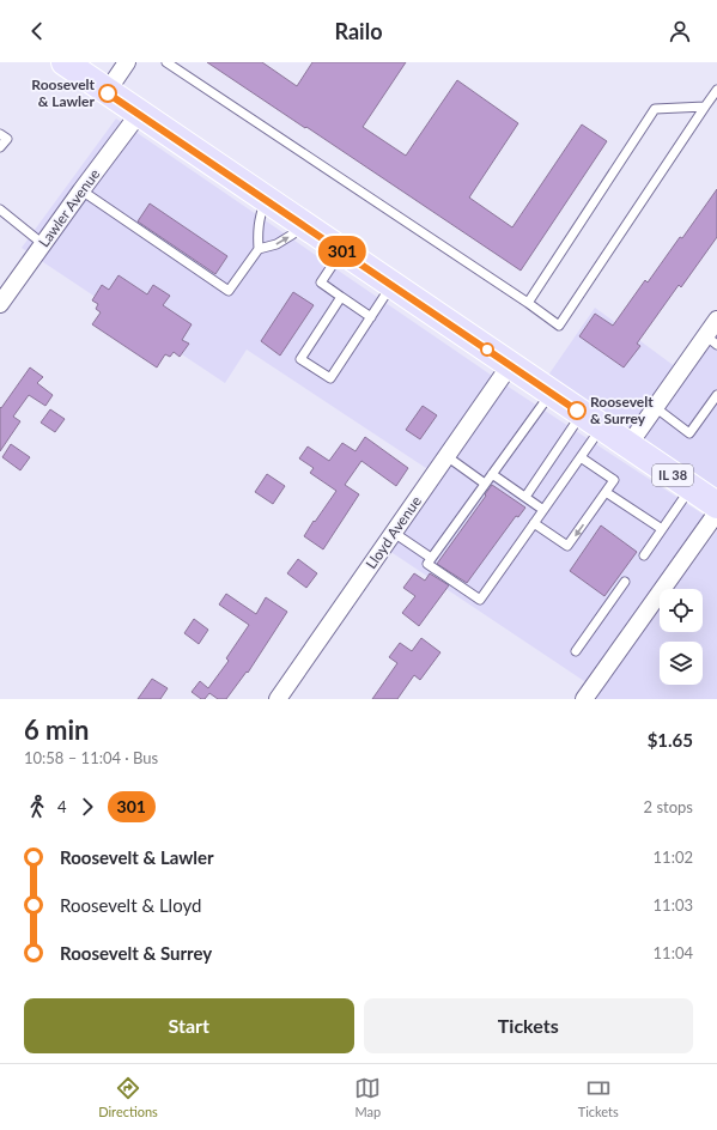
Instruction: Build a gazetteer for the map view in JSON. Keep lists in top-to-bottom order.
{
  "streets": {
    "main road": ["IL 38"],
    "street": ["Lawler Avenue", "Lloyd Avenue"]
  },
  "crossings": [
    ["Lawler Avenue", "IL 38"],
    ["IL 38", "Lloyd Avenue"]
  ],
  "places": ["Roosevelt & Lawler", "Roosevelt & Surrey"],
  "lines": ["bus line 301"],
  "page": {
    "header": "Railo",
    "on_map": "301",
    "heading": ["6 min", "10:58 – 11:04 · Bus", "$1.65"],
    "legs": ["4", "301", "2 stops"],
    "list": [
      {
        "name": "Roosevelt & Lawler",
        "value": "11:02"
      },
      {
        "name": "Roosevelt & Lloyd",
        "value": "11:03"
      },
      {
        "name": "Roosevelt & Surrey",
        "value": "11:04"
      }
    ],
    "buttons": ["Start", "Tickets"],
    "tabs": ["Directions", "Map", "Tickets"]
  }
}
